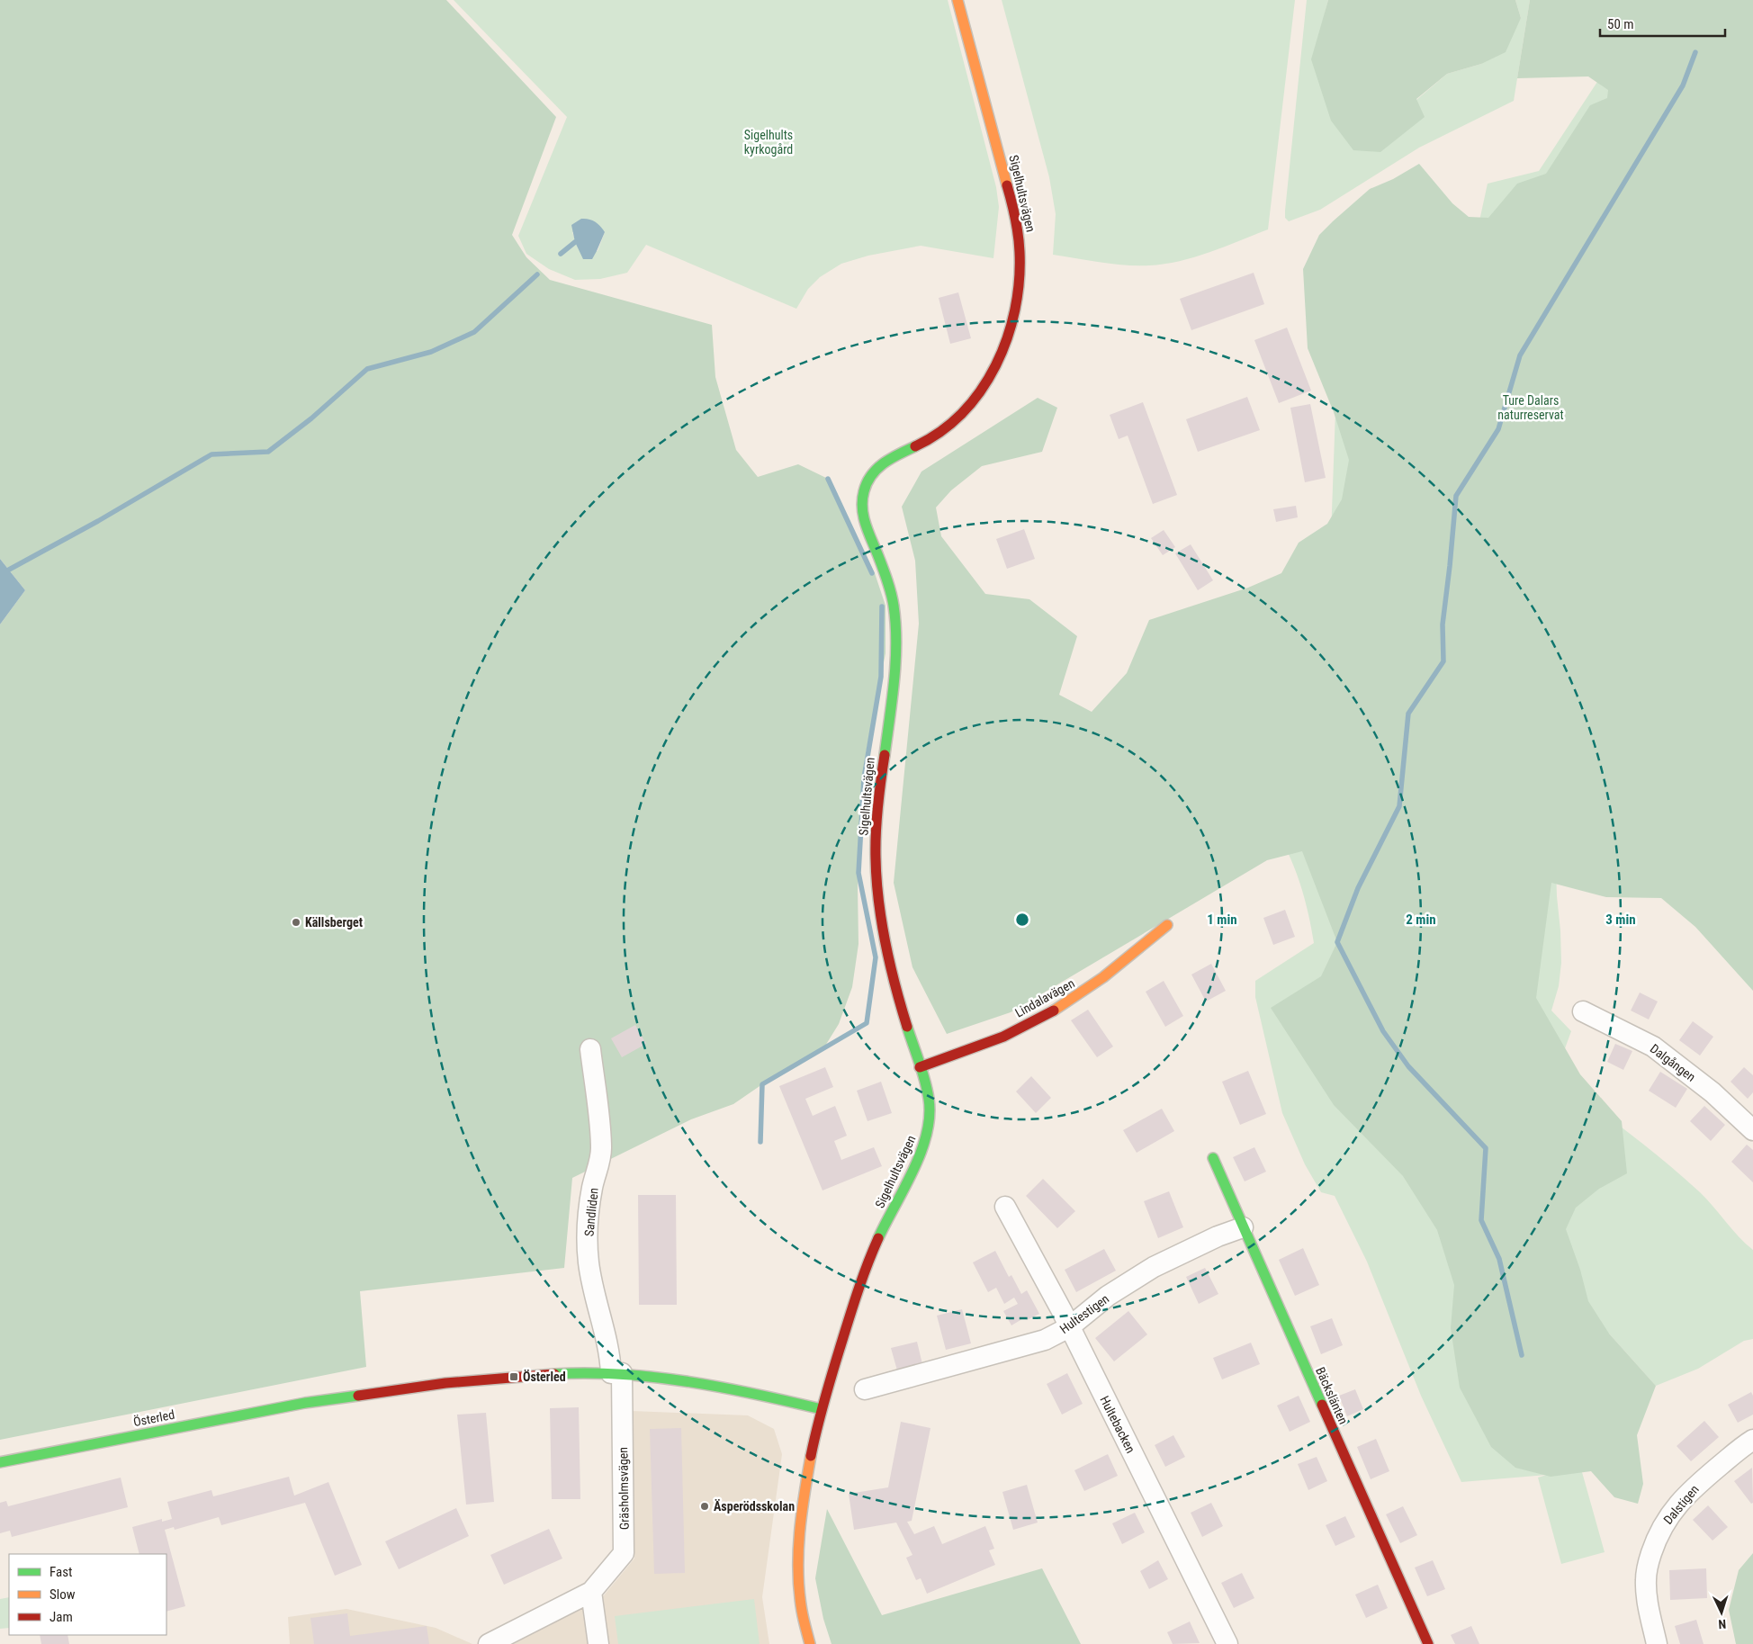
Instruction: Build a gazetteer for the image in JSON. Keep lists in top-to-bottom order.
{
  "streets": {
    "street": [
      "Sigelhultsvägen",
      "Lindalavägen",
      "Dalgången",
      "Sandliden",
      "Hultestigen",
      "Bäckslänten",
      "Österled",
      "Hultebacken",
      "Gräsholmsvägen",
      "Dalstigen"
    ]
  },
  "crossings": [
    ["Sigelhultsvägen", "Lindalavägen"],
    ["Sigelhultsvägen", "Österled"],
    ["Sandliden", "Österled"],
    ["Sandliden", "Gräsholmsvägen"],
    ["Hultestigen", "Bäckslänten"],
    ["Hultestigen", "Hultebacken"],
    ["Österled", "Gräsholmsvägen"]
  ],
  "parks": ["Sigelhults kyrkogård", "Ture Dalars naturreservat"],
  "places": {
    "other": ["Källsberget", "Äsperödsskolan"],
    "transit": ["Österled"]
  },
  "legend": ["Fast", "Slow", "Jam"],
  "scale_bar": "50 m",
  "north": "bottom",
  "rings": ["1 min", "2 min", "3 min"]
}
